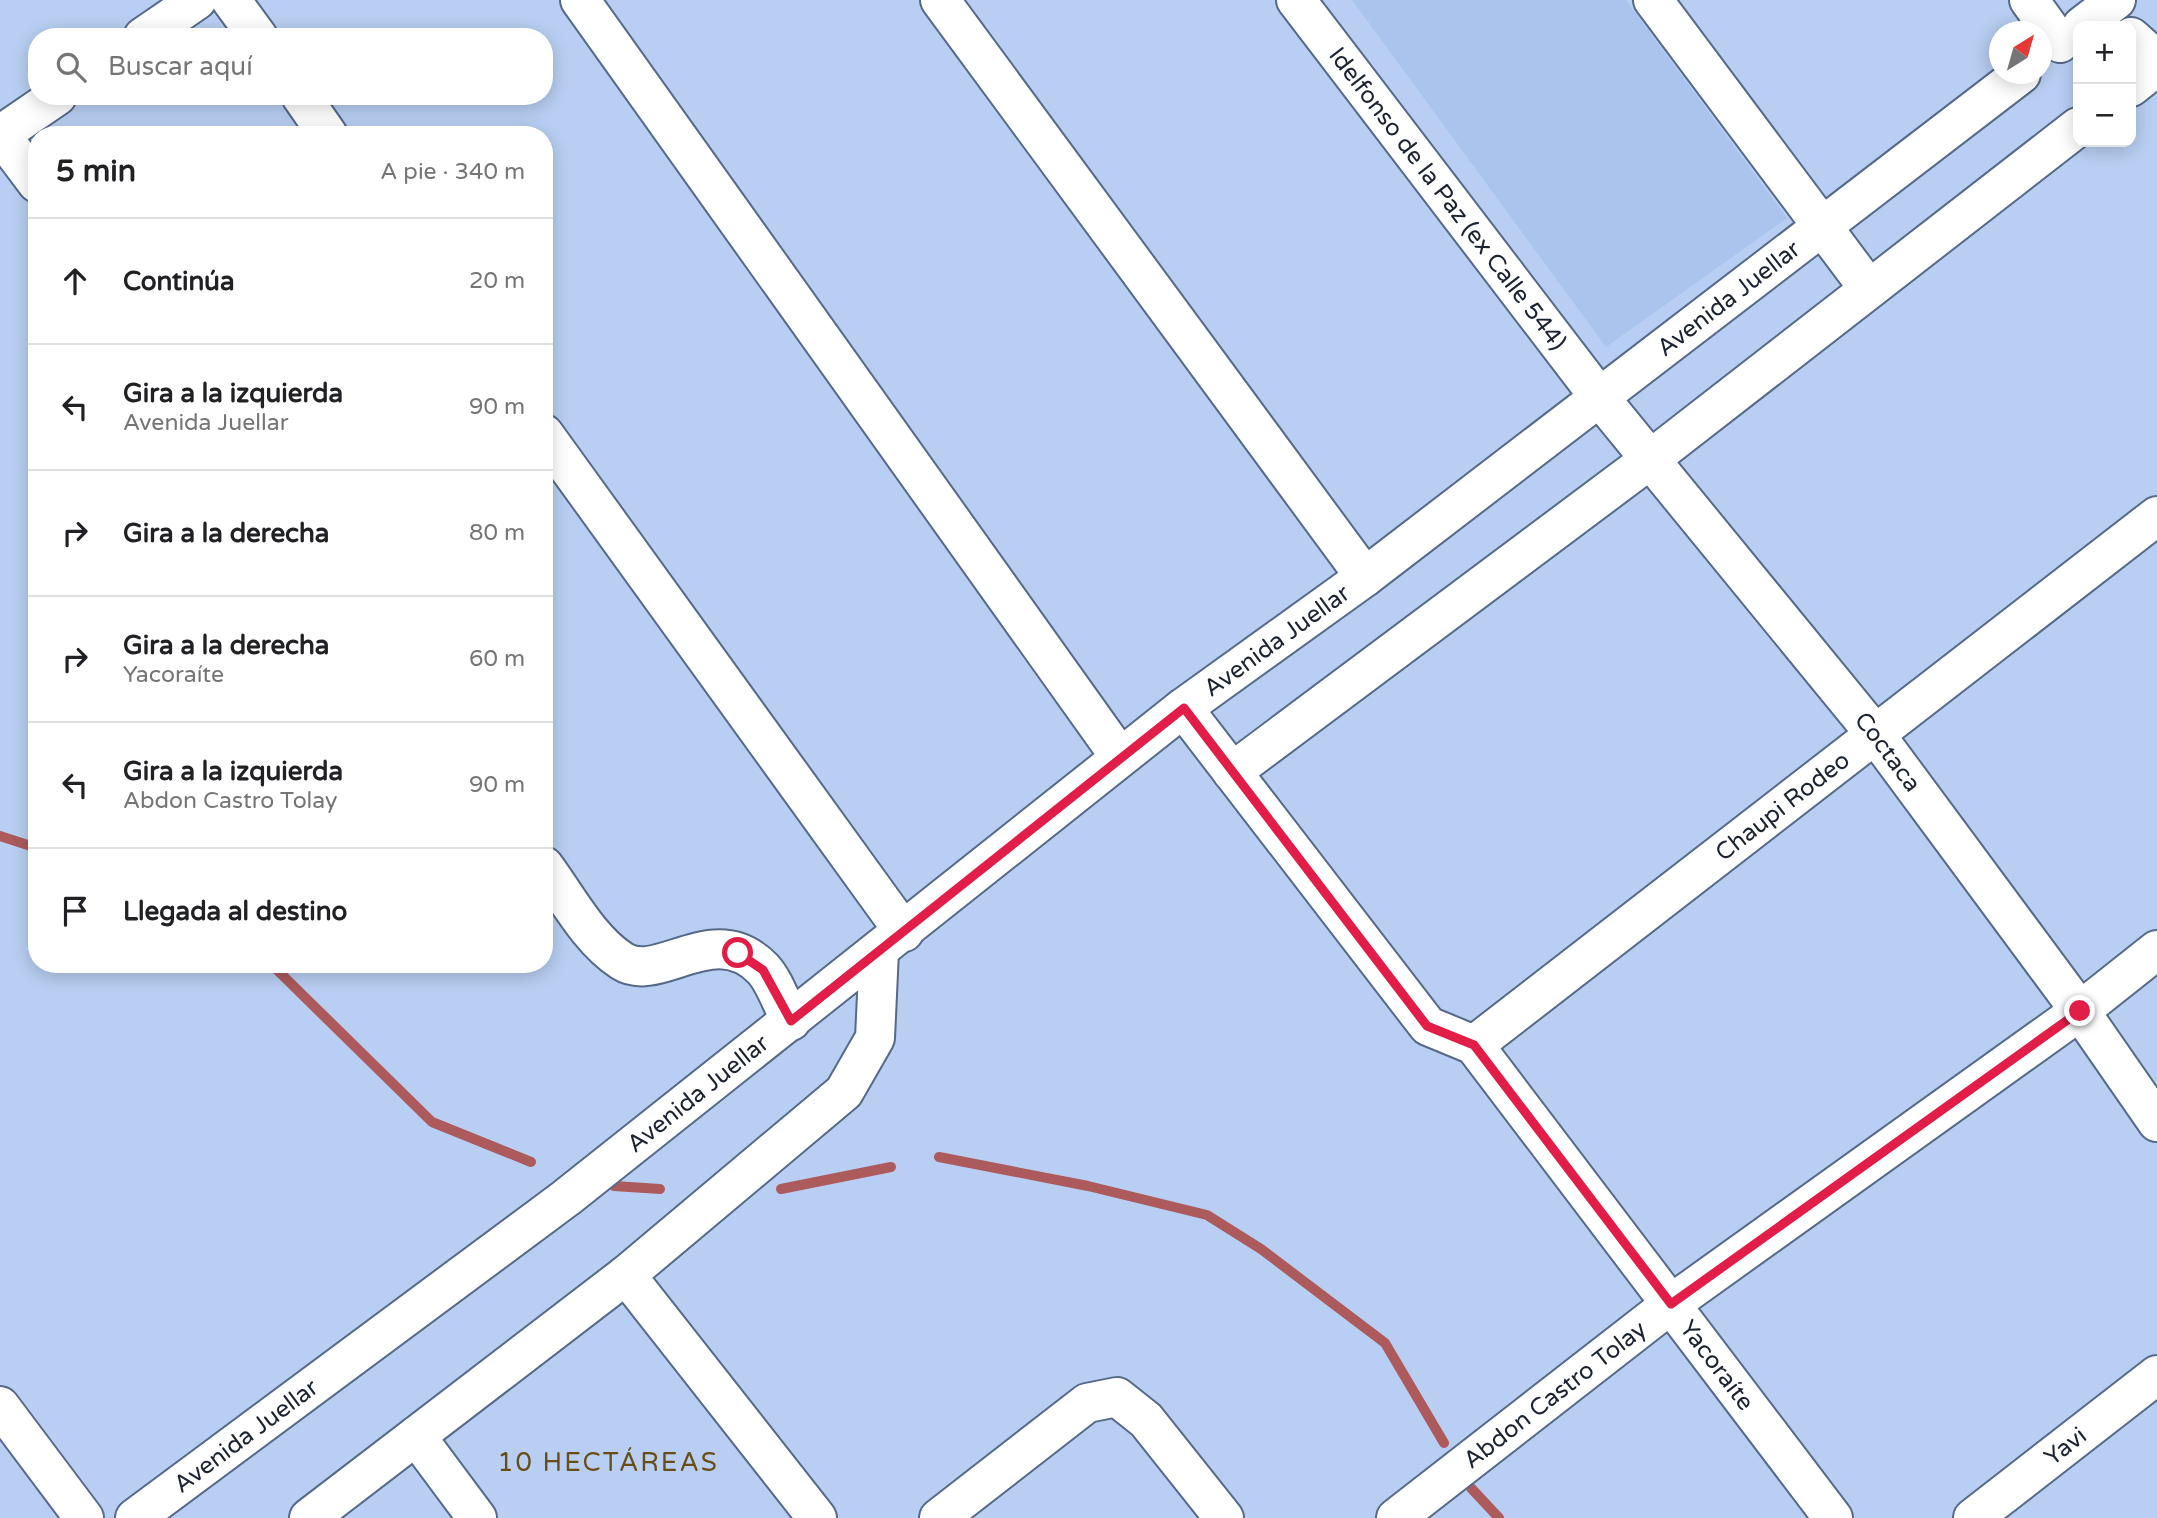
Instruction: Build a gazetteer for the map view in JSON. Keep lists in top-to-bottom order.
{
  "streets": {
    "street": [
      "Idelfonso de la Paz (ex Calle 544)",
      "Avenida Juellar",
      "Coctaca",
      "Chaupi Rodeo",
      "Yacoraíte",
      "Abdon Castro Tolay",
      "Yavi"
    ]
  },
  "crossings": [
    ["Idelfonso de la Paz (ex Calle 544)", "Avenida Juellar"],
    ["Idelfonso de la Paz (ex Calle 544)", "Coctaca"],
    ["Avenida Juellar", "Coctaca"],
    ["Coctaca", "Chaupi Rodeo"],
    ["Coctaca", "Abdon Castro Tolay"],
    ["Chaupi Rodeo", "Yacoraíte"],
    ["Yacoraíte", "Abdon Castro Tolay"]
  ],
  "districts": ["10 HECTÁREAS"],
  "north": "top right",
  "page": {
    "map_buttons": ["+", "−"],
    "search": "Buscar aquí",
    "heading": ["5 min", "A pie · 340 m"],
    "list": [
      ["Continúa", "20 m"],
      ["Gira a la izquierda", "Avenida Juellar", "90 m"],
      ["Gira a la derecha", "80 m"],
      ["Gira a la derecha", "Yacoraíte", "60 m"],
      ["Gira a la izquierda", "Abdon Castro Tolay", "90 m"],
      "Llegada al destino"
    ]
  }
}
